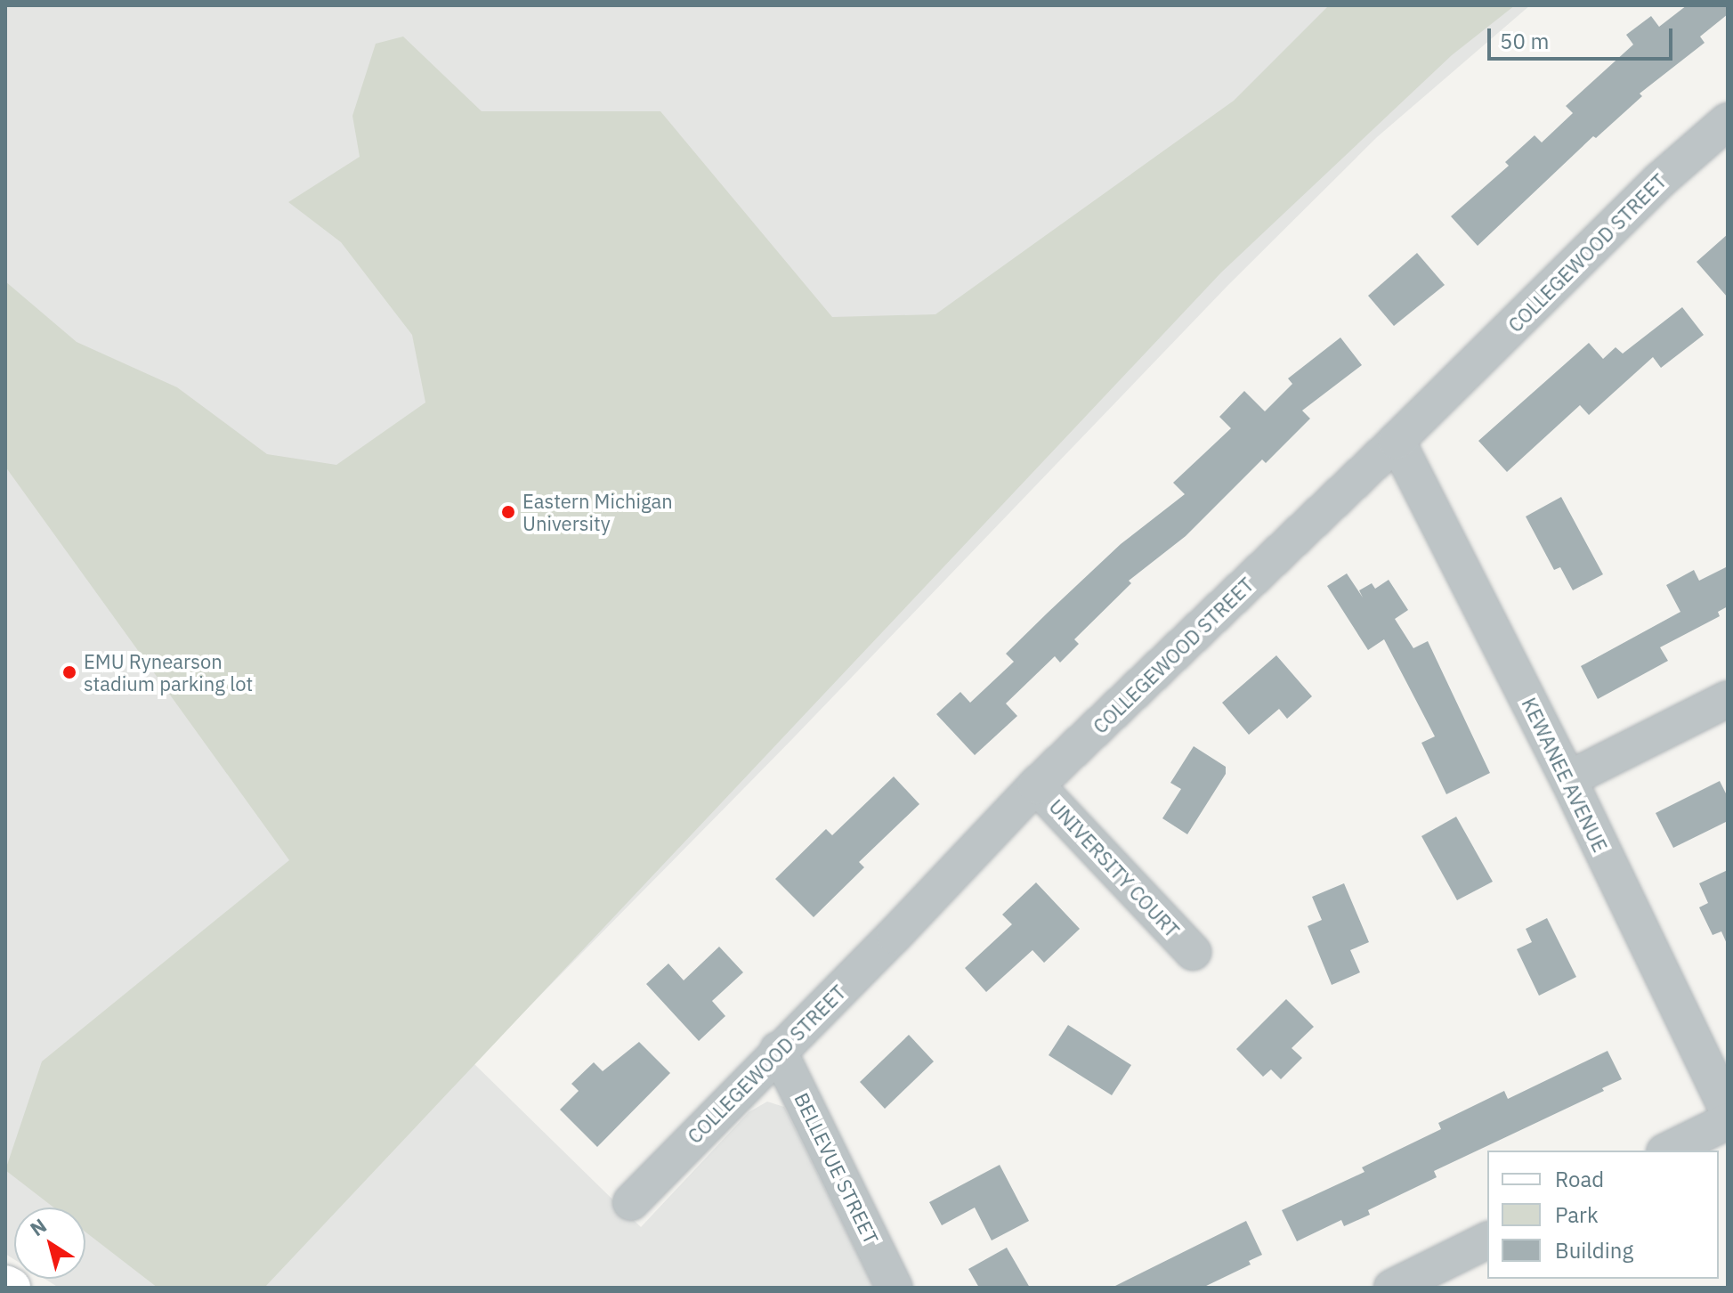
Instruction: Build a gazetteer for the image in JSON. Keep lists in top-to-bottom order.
{
  "streets": {
    "street": [
      "COLLEGEWOOD STREET",
      "KEWANEE AVENUE",
      "UNIVERSITY COURT",
      "BELLEVUE STREET"
    ]
  },
  "crossings": [
    ["COLLEGEWOOD STREET", "KEWANEE AVENUE"],
    ["COLLEGEWOOD STREET", "UNIVERSITY COURT"],
    ["COLLEGEWOOD STREET", "BELLEVUE STREET"]
  ],
  "places": ["Eastern Michigan University", "EMU Rynearson stadium parking lot"],
  "legend": ["Road", "Park", "Building"],
  "scale_bar": "50 m",
  "north": "top left"
}
